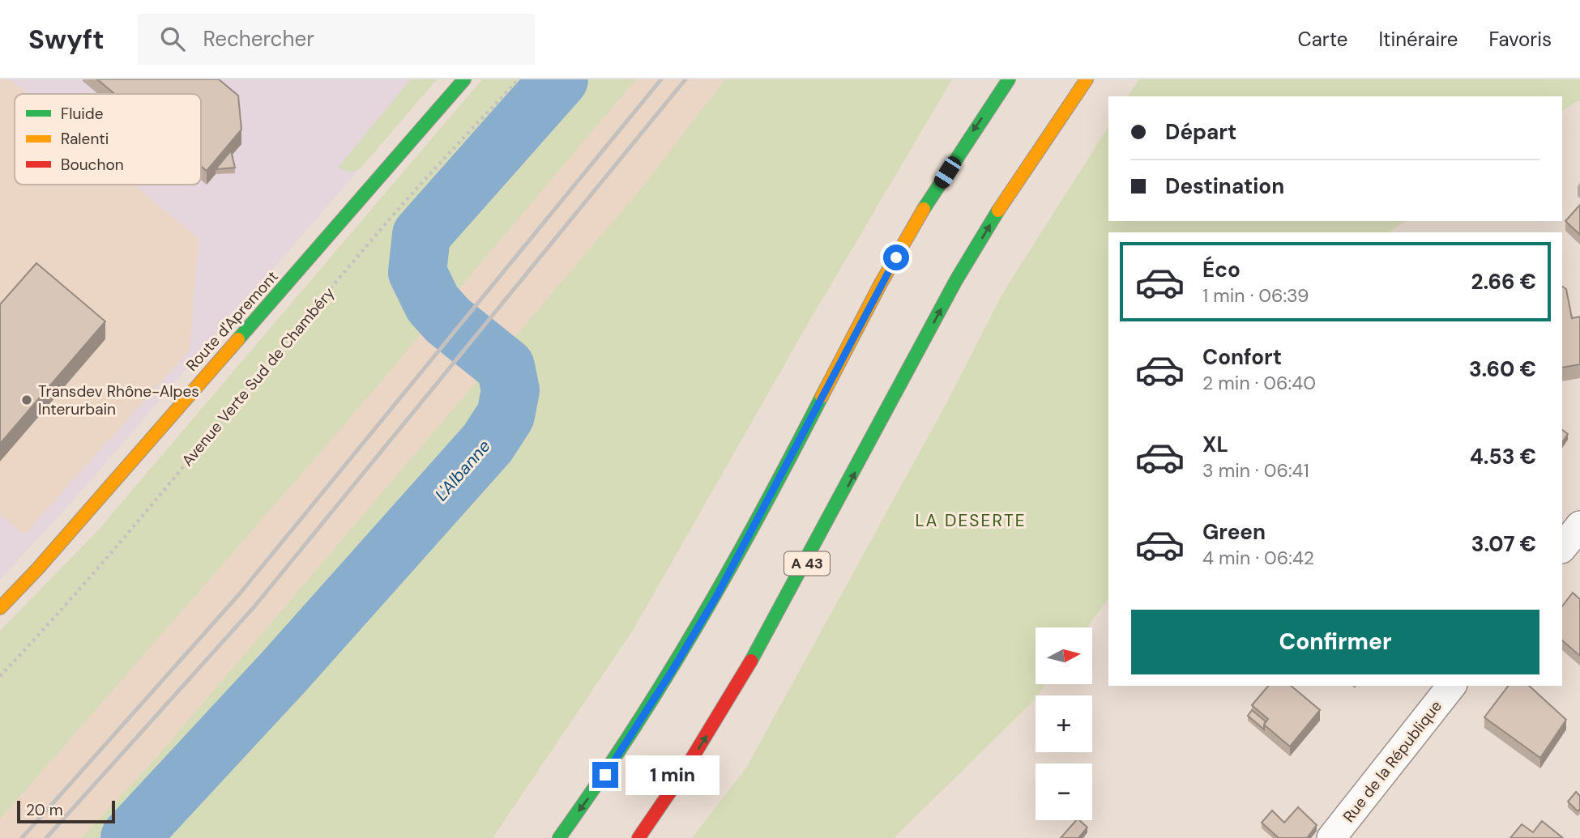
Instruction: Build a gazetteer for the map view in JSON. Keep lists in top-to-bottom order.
{
  "streets": {
    "main road": ["Route d'Apremont", "A 43"],
    "street": ["Rue de la République"],
    "path": ["Avenue Verte Sud de Chambéry"]
  },
  "districts": ["LA DESERTE"],
  "water": ["L'Albanne"],
  "places": ["Transdev Rhône-Alpes Interurbain"],
  "legend": ["Fluide", "Ralenti", "Bouchon"],
  "scale_bar": "20 m",
  "north": "right",
  "page": {
    "header": "Swyft",
    "search": "Rechercher",
    "nav": ["Carte", "Itinéraire", "Favoris"],
    "banner": ["Départ", "Destination"],
    "list": [
      {
        "name": "Éco",
        "note": "1 min · 06:39",
        "value": "2.66 €"
      },
      {
        "name": "Confort",
        "note": "2 min · 06:40",
        "value": "3.60 €"
      },
      {
        "name": "XL",
        "note": "3 min · 06:41",
        "value": "4.53 €"
      },
      {
        "name": "Green",
        "note": "4 min · 06:42",
        "value": "3.07 €"
      }
    ],
    "buttons": "Confirmer",
    "map_buttons": ["+", "−"],
    "bubble": "1 min",
    "scale": "20 m"
  }
}
